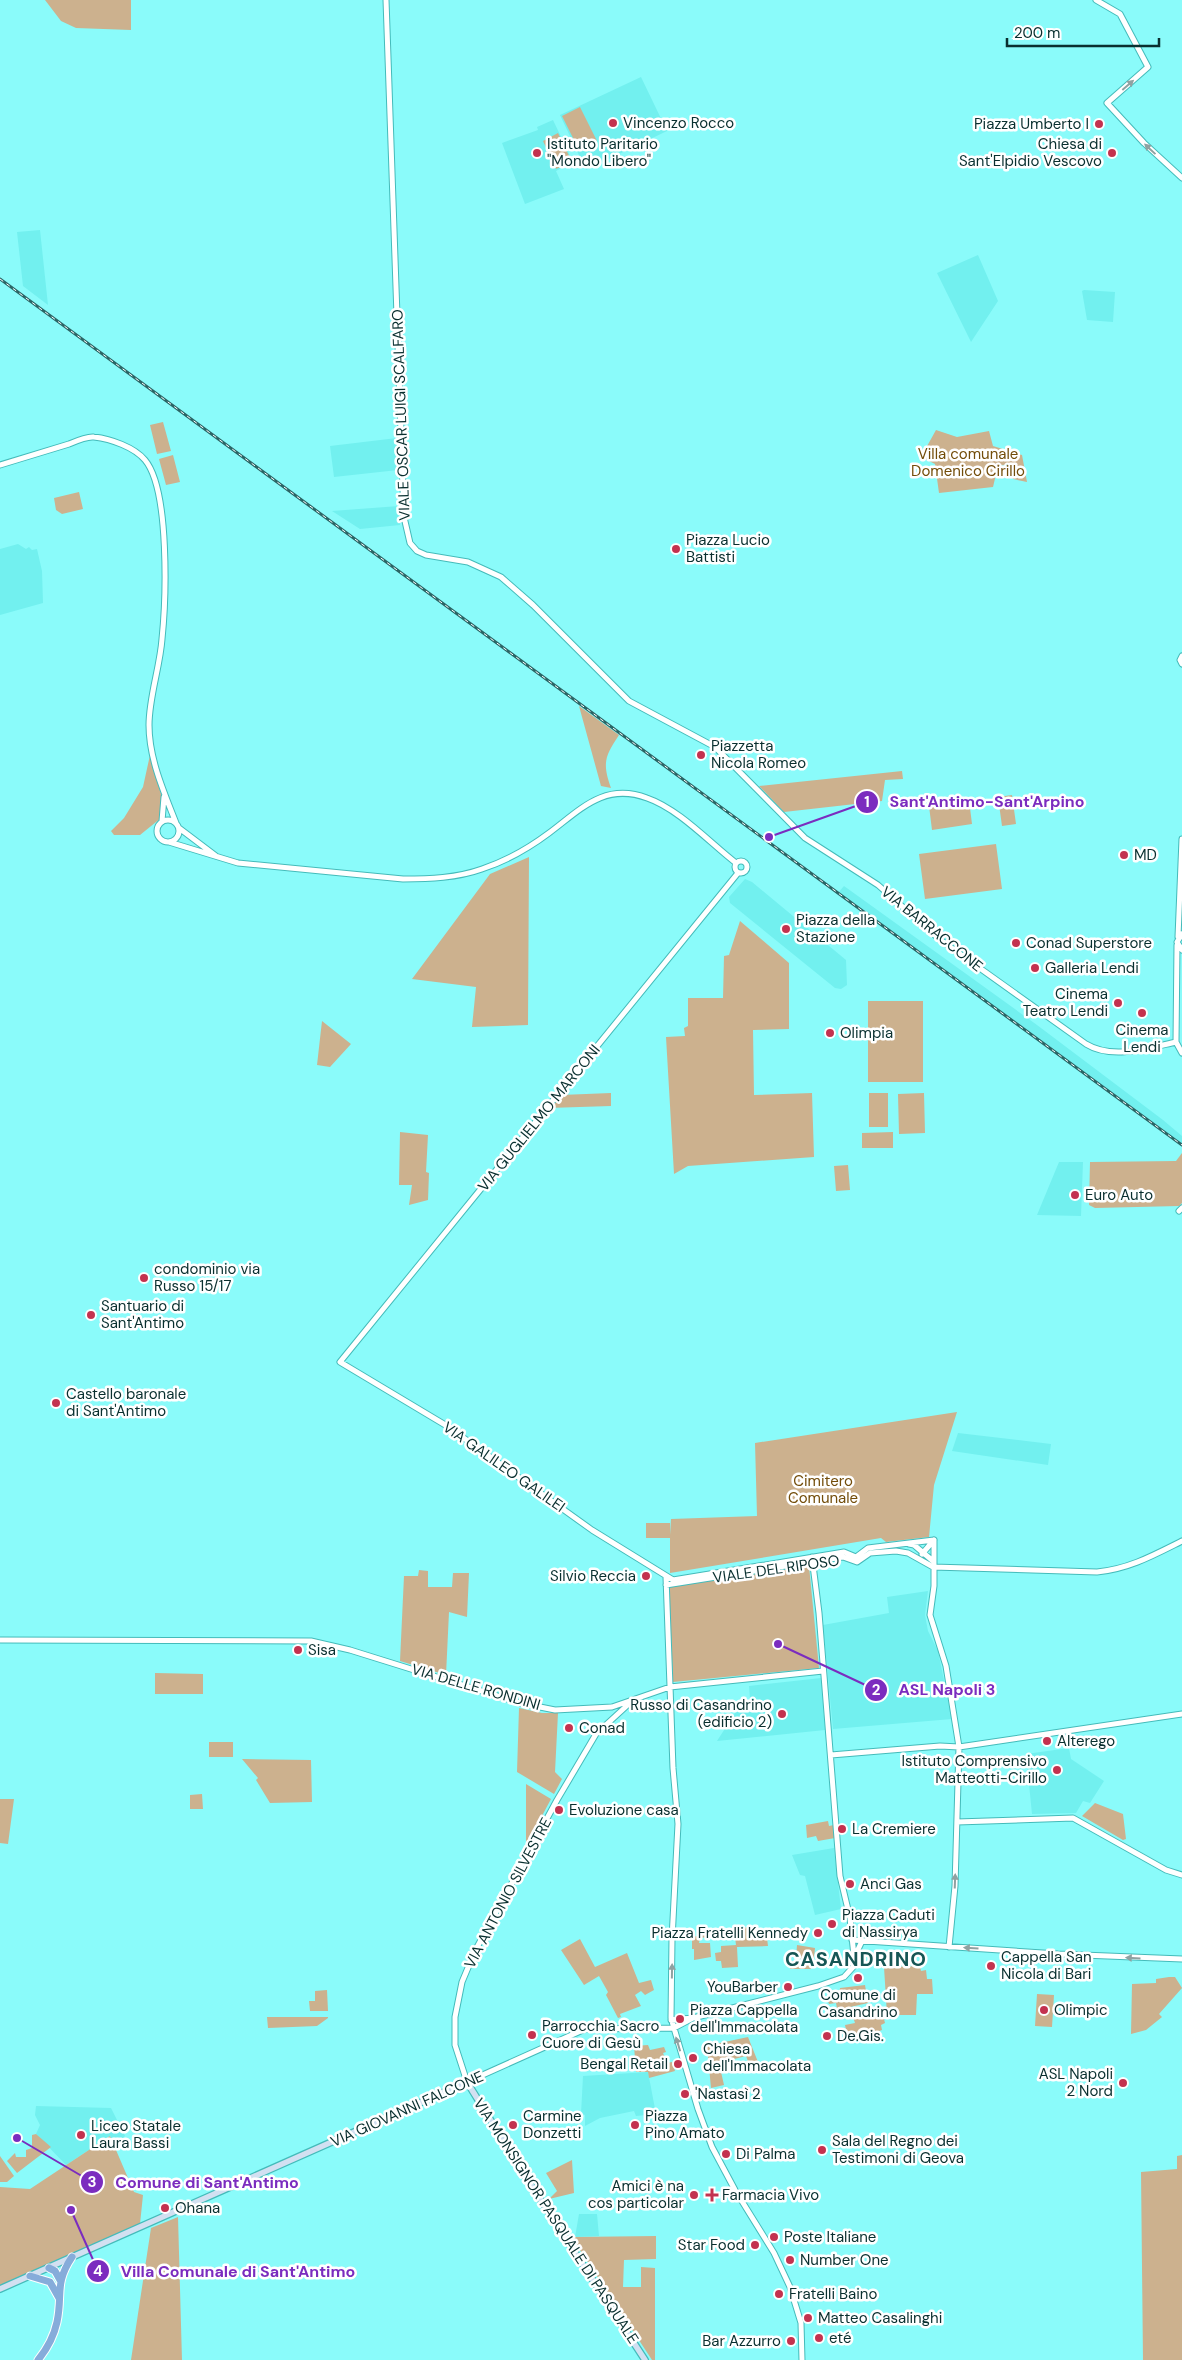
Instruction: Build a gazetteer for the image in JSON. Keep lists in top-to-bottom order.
{
  "streets": {
    "main road": ["VIA GIOVANNI FALCONE", "VIA MONSIGNOR PASQUALE DI PASQUALE"],
    "street": [
      "VIALE OSCAR LUIGI SCALFARO",
      "VIA BARRACCONE",
      "VIA GUGLIELMO MARCONI",
      "VIA GALILEO GALILEI",
      "VIALE DEL RIPOSO",
      "VIA DELLE RONDINI",
      "VIA ANTONIO SILVESTRE"
    ]
  },
  "crossings": [
    ["VIALE OSCAR LUIGI SCALFARO", "VIA BARRACCONE"],
    ["VIA GUGLIELMO MARCONI", "VIA GALILEO GALILEI"],
    ["VIA GALILEO GALILEI", "VIALE DEL RIPOSO"],
    ["VIA DELLE RONDINI", "VIA ANTONIO SILVESTRE"],
    ["VIA ANTONIO SILVESTRE", "VIA GIOVANNI FALCONE"],
    ["VIA ANTONIO SILVESTRE", "VIA MONSIGNOR PASQUALE DI PASQUALE"],
    ["VIA GIOVANNI FALCONE", "VIA MONSIGNOR PASQUALE DI PASQUALE"]
  ],
  "districts": ["CASANDRINO"],
  "parks": ["Villa comunale Domenico Cirillo", "Cimitero Comunale"],
  "places": {
    "other": [
      "Vincenzo Rocco",
      "Piazza Umberto I",
      "Istituto Paritario \"Mondo Libero\"",
      "Chiesa di Sant'Elpidio Vescovo",
      "Piazza Lucio Battisti",
      "Piazzetta Nicola Romeo",
      "Sant'Antimo-Sant'Arpino",
      "MD",
      "Piazza della Stazione",
      "Conad Superstore",
      "Galleria Lendi",
      "Cinema Teatro Lendi",
      "Cinema Lendi",
      "Olimpia",
      "Euro Auto",
      "condominio via Russo 15/17",
      "Santuario di Sant'Antimo",
      "Castello baronale di Sant'Antimo",
      "Silvio Reccia",
      "ASL Napoli 3",
      "Sisa",
      "Russo di Casandrino (edificio 2)",
      "Conad",
      "Alterego",
      "Istituto Comprensivo Matteotti-Cirillo",
      "Evoluzione casa",
      "La Cremiere",
      "Anci Gas",
      "Piazza Caduti di Nassirya",
      "Piazza Fratelli Kennedy",
      "Cappella San Nicola di Bari",
      "Comune di Casandrino",
      "YouBarber",
      "Olimpic",
      "Piazza Cappella dell'Immacolata",
      "Parrocchia Sacro Cuore di Gesù",
      "De.Gis.",
      "Chiesa dell'Immacolata",
      "Bengal Retail",
      "ASL Napoli 2 Nord",
      "'Nastasì 2",
      "Carmine Donzetti",
      "Piazza Pino Amato",
      "Liceo Statale Laura Bassi",
      "Comune di Sant'Antimo",
      "Sala del Regno dei Testimoni di Geova",
      "Di Palma",
      "Amici è na cos particolar",
      "Ohana",
      "Villa Comunale di Sant'Antimo",
      "Poste Italiane",
      "Star Food",
      "Number One",
      "Fratelli Baino",
      "Matteo Casalinghi",
      "eté",
      "Bar Azzurro"
    ],
    "health": ["Farmacia Vivo"]
  },
  "scale_bar": "200 m"
}
